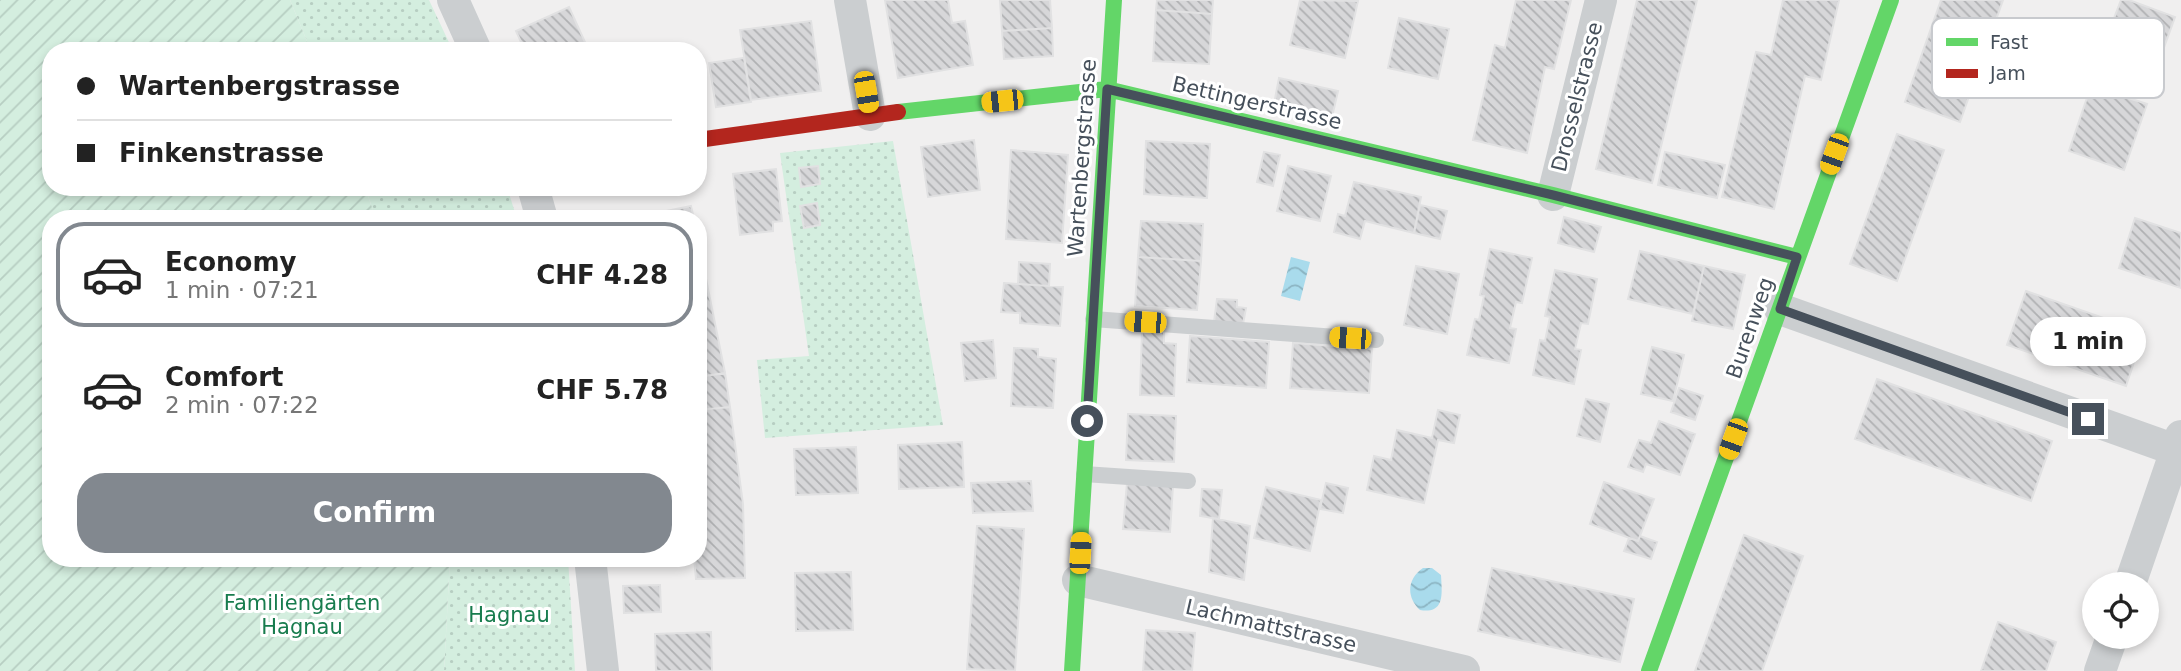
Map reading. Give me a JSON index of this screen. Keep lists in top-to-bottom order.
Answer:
{
  "streets": {
    "street": [
      "Drosselstrasse",
      "Bettingerstrasse",
      "Wartenbergstrasse",
      "Burenweg",
      "Lachmattstrasse"
    ]
  },
  "crossings": [
    ["Drosselstrasse", "Bettingerstrasse"],
    ["Bettingerstrasse", "Wartenbergstrasse"],
    ["Bettingerstrasse", "Burenweg"],
    ["Wartenbergstrasse", "Lachmattstrasse"]
  ],
  "parks": ["Familiengärten Hagnau", "Hagnau"],
  "legend": ["Fast", "Jam"],
  "page": {
    "banner": ["Wartenbergstrasse", "Finkenstrasse"],
    "list": [
      {
        "name": "Economy",
        "note": "1 min · 07:21",
        "value": "CHF 4.28"
      },
      {
        "name": "Comfort",
        "note": "2 min · 07:22",
        "value": "CHF 5.78"
      }
    ],
    "bubble": "1 min",
    "buttons": "Confirm"
  }
}
